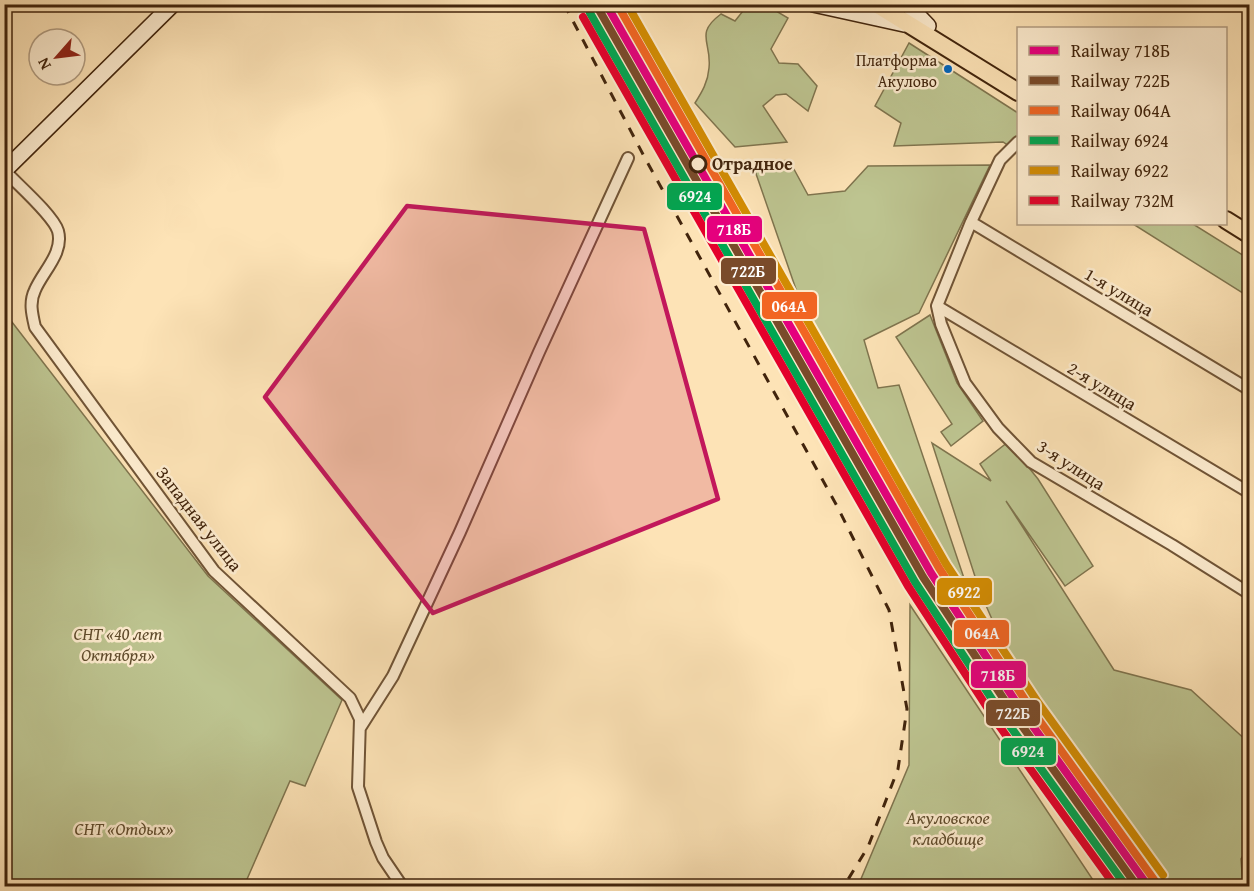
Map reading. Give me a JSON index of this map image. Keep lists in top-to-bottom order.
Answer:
{
  "streets": {
    "street": [
      "1-я улица",
      "2-я улица",
      "3-я улица",
      "Западная улица"
    ]
  },
  "crossings": [
    ["2-я улица", "3-я улица"]
  ],
  "parks": ["СНТ «40 лет Октября»", "Акуловское кладбище", "СНТ «Отдых»"],
  "places": ["Платформа Акулово", "Отрадное"],
  "lines": [
    "rail line 718Б",
    "rail line 064А",
    "rail line 6922",
    "rail line 722Б",
    "rail line 6924",
    "rail line 732М"
  ],
  "legend": [
    "Railway 718Б",
    "Railway 722Б",
    "Railway 064А",
    "Railway 6924",
    "Railway 6922",
    "Railway 732М"
  ],
  "north": "bottom left"
}
